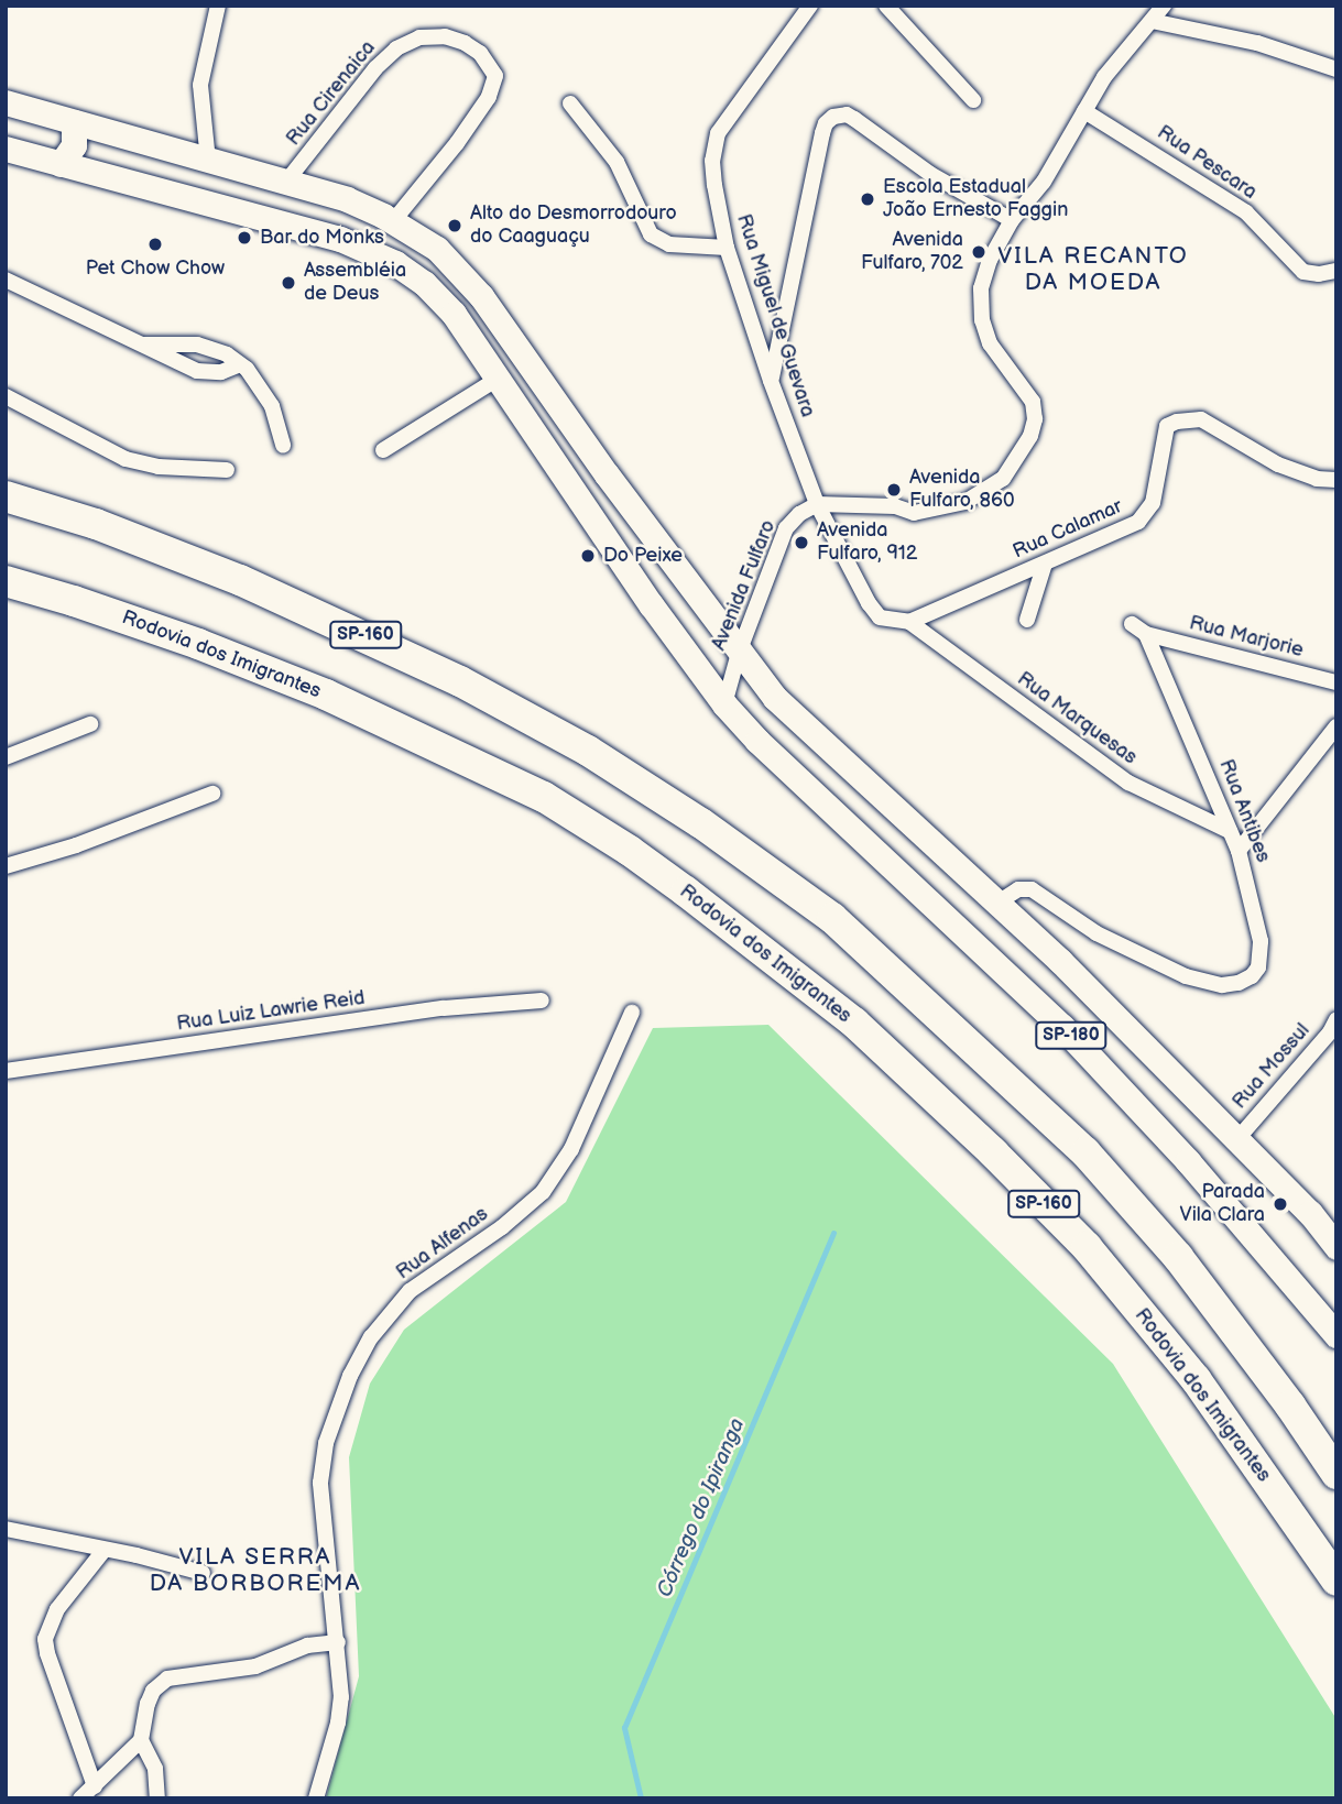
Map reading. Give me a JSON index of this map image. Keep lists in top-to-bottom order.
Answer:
{
  "streets": {
    "highway": ["SP-160", "Rodovia dos Imigrantes"],
    "main road": ["SP-180"],
    "street": [
      "Rua Cirenaica",
      "Rua Pescara",
      "Rua Miguel de Guevara",
      "Rua Calamar",
      "Avenida Fulfaro",
      "Rua Marjorie",
      "Rua Marquesas",
      "Rua Antibes",
      "Rua Luiz Lawrie Reid",
      "Rua Mossul",
      "Rua Alfenas"
    ]
  },
  "crossings": [
    ["Rua Miguel de Guevara", "Rua Calamar"],
    ["Rua Miguel de Guevara", "Avenida Fulfaro"],
    ["Rua Miguel de Guevara", "Rua Marquesas"],
    ["Rua Calamar", "Rua Marquesas"],
    ["Avenida Fulfaro", "SP-180"],
    ["Rua Marjorie", "Rua Antibes"],
    ["Rua Marquesas", "Rua Antibes"]
  ],
  "districts": ["VILA RECANTO DA MOEDA", "VILA SERRA DA BORBOREMA"],
  "water": ["Córrego do Ipiranga"],
  "places": [
    "Escola Estadual João Ernesto Faggin",
    "Alto do Desmorrodouro do Caaguaçu",
    "Bar do Monks",
    "Pet Chow Chow",
    "Avenida Fulfaro, 702",
    "Assembléia de Deus",
    "Avenida Fulfaro, 860",
    "Avenida Fulfaro, 912",
    "Do Peixe",
    "Parada Vila Clara"
  ]
}
